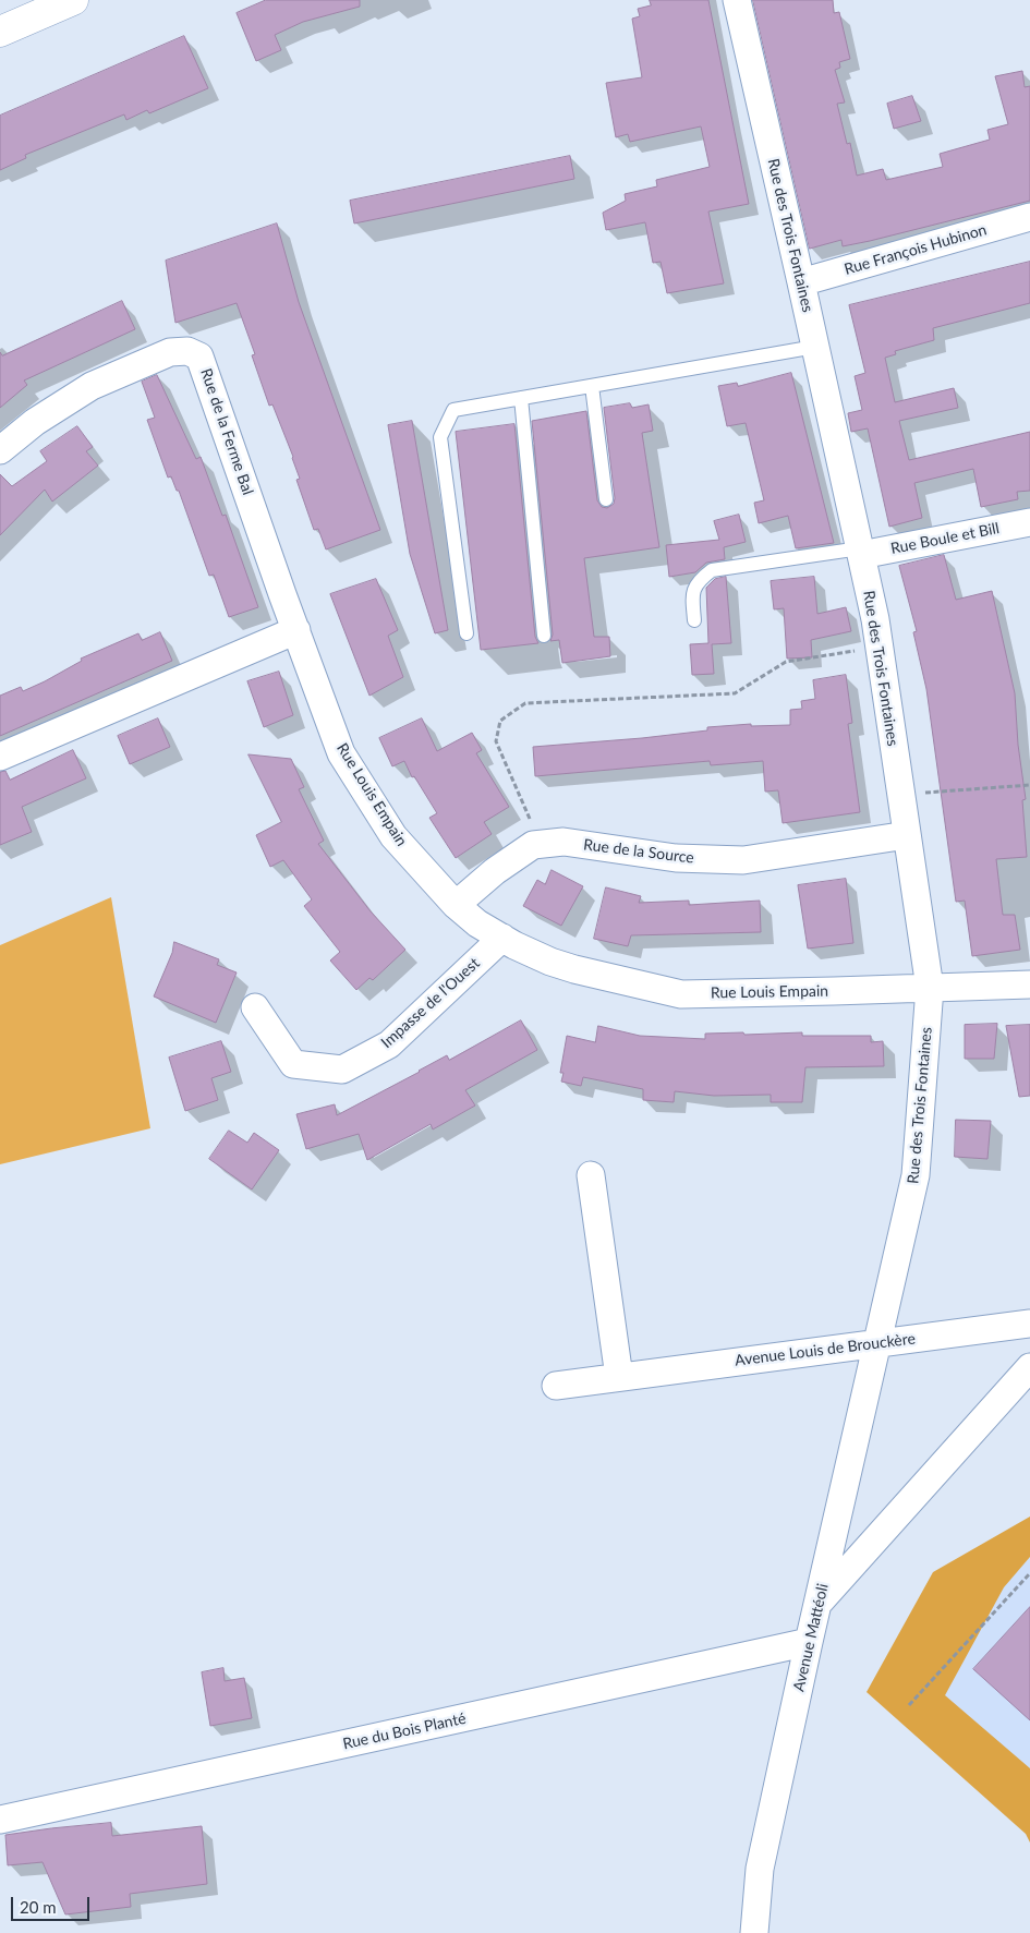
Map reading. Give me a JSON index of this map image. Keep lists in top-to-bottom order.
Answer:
{
  "streets": {
    "street": [
      "Rue des Trois Fontaines",
      "Rue François Hubinon",
      "Rue de la Ferme Bal",
      "Rue Boule et Bill",
      "Rue Louis Empain",
      "Rue de la Source",
      "Impasse de l'Ouest",
      "Avenue Louis de Brouckère",
      "Avenue Mattéoli",
      "Rue du Bois Planté"
    ]
  },
  "crossings": [
    ["Rue des Trois Fontaines", "Rue François Hubinon"],
    ["Rue des Trois Fontaines", "Rue Boule et Bill"],
    ["Rue des Trois Fontaines", "Rue Louis Empain"],
    ["Rue des Trois Fontaines", "Rue de la Source"],
    ["Rue des Trois Fontaines", "Avenue Louis de Brouckère"],
    ["Rue des Trois Fontaines", "Avenue Mattéoli"],
    ["Rue de la Ferme Bal", "Rue Louis Empain"],
    ["Rue Louis Empain", "Rue de la Source"],
    ["Rue Louis Empain", "Impasse de l'Ouest"],
    ["Avenue Louis de Brouckère", "Avenue Mattéoli"],
    ["Avenue Mattéoli", "Rue du Bois Planté"]
  ],
  "scale_bar": "20 m"
}
